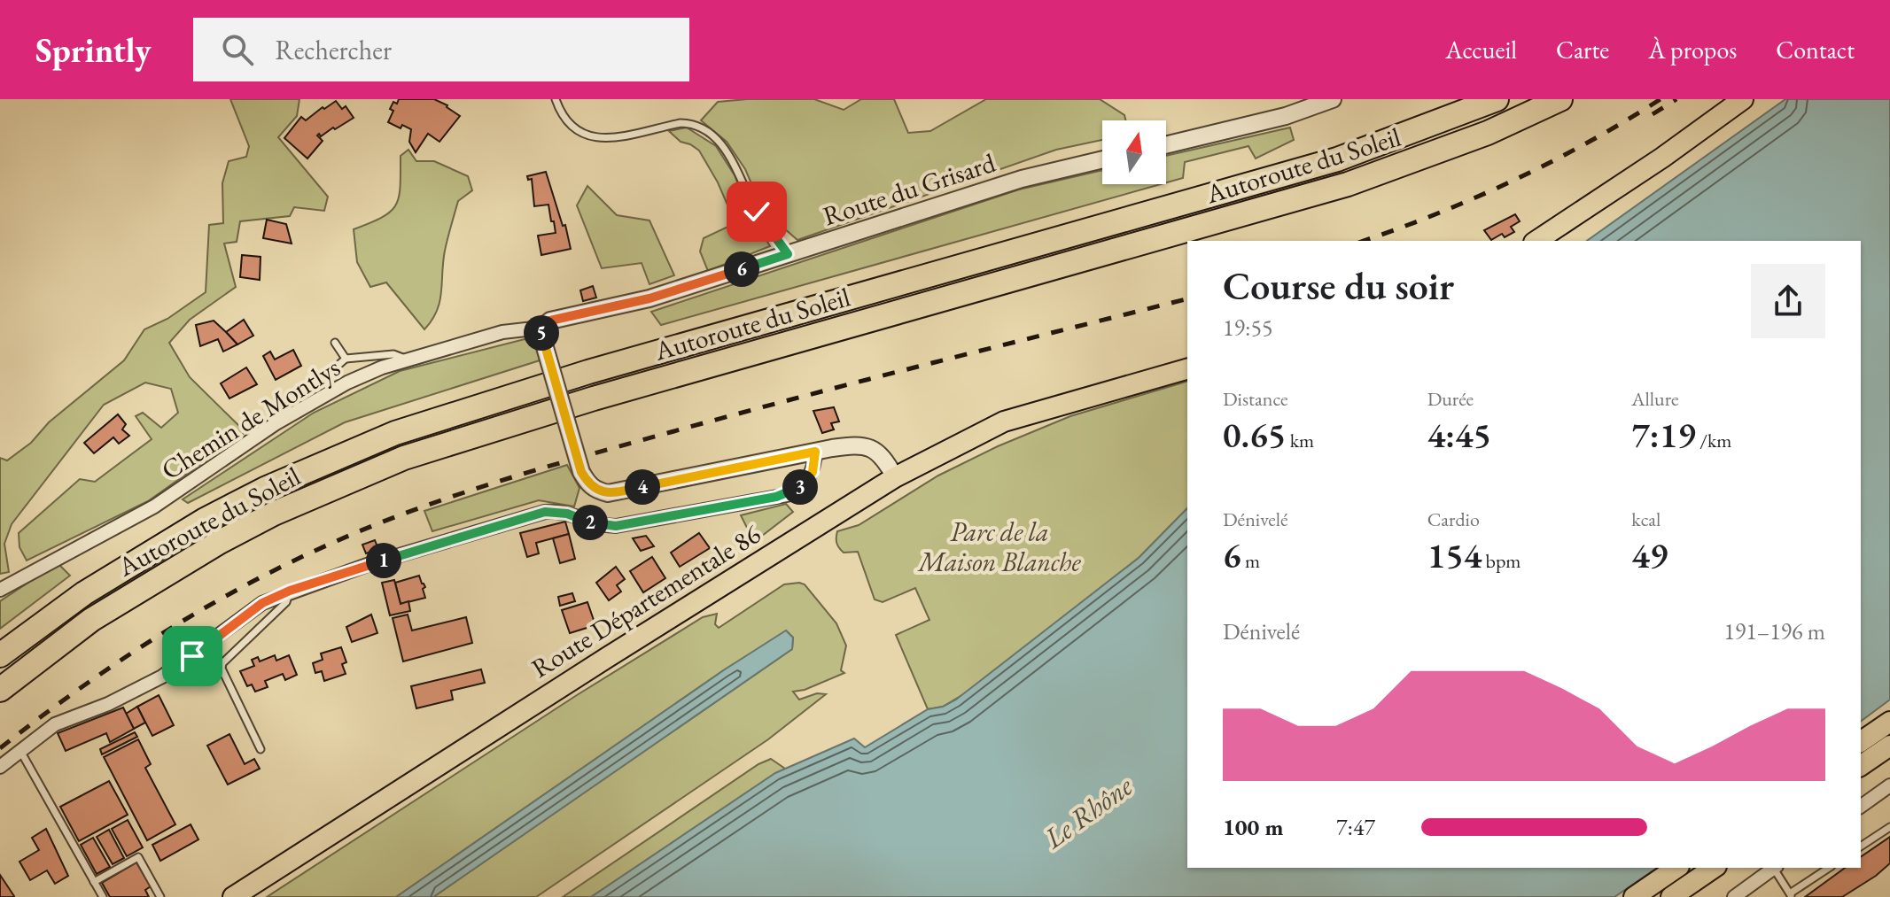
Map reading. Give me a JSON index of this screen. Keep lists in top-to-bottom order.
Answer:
{
  "streets": {
    "highway": ["Autoroute du Soleil"],
    "main road": ["Route Départementale 86"],
    "street": ["Route du Grisard", "Chemin de Montlys"]
  },
  "crossings": [
    ["Route du Grisard", "Chemin de Montlys"]
  ],
  "water": ["Le Rhône"],
  "parks": ["Parc de la Maison Blanche"],
  "north": "top",
  "page": {
    "header": "Sprintly",
    "search": "Rechercher",
    "nav": [
      "Accueil",
      "Carte",
      "À propos",
      "Contact"
    ],
    "heading": ["Course du soir", "19:55"],
    "pins": [
      "6",
      "5",
      "3",
      "4",
      "2",
      "1"
    ],
    "stats": [
      ["Distance", "0.65 km"],
      ["Durée", "4:45"],
      ["Allure", "7:19 /km"],
      ["Dénivelé", "6 m"],
      ["Cardio", "154 bpm"],
      ["kcal", "49"]
    ],
    "chart": ["Dénivelé", "191–196 m"],
    "list": [
      {
        "name": "100 m",
        "note": "7:47"
      }
    ]
  }
}
